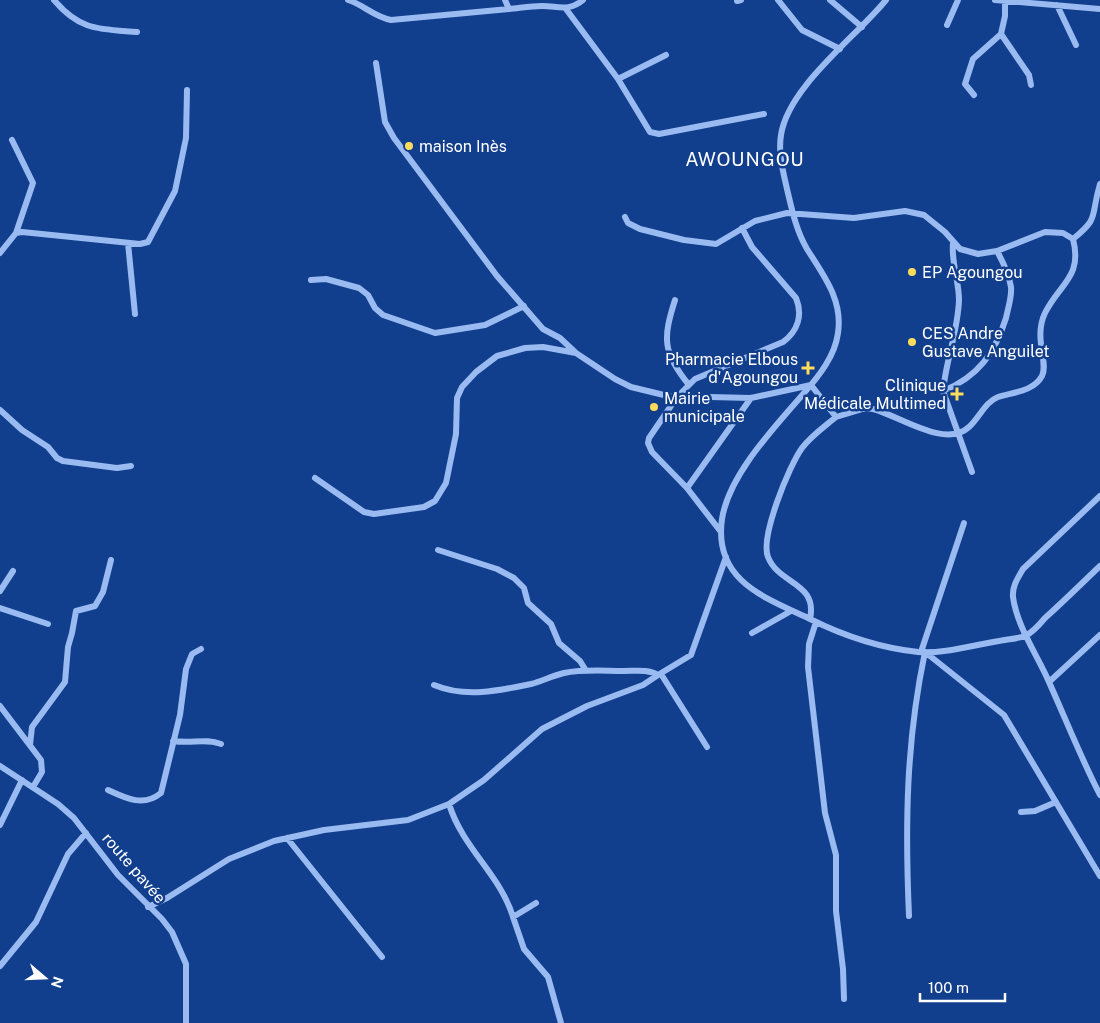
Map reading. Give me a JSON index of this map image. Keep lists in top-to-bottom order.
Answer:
{
  "streets": {
    "street": ["route pavée"]
  },
  "districts": ["AWOUNGOU"],
  "places": {
    "other": [
      "maison Inès",
      "EP Agoungou",
      "CES Andre Gustave Anguilet",
      "Mairie municipale"
    ],
    "health": ["Pharmacie Elbous d'Agoungou", "Clinique Médicale Multimed"]
  },
  "scale_bar": "100 m",
  "north": "right"
}
